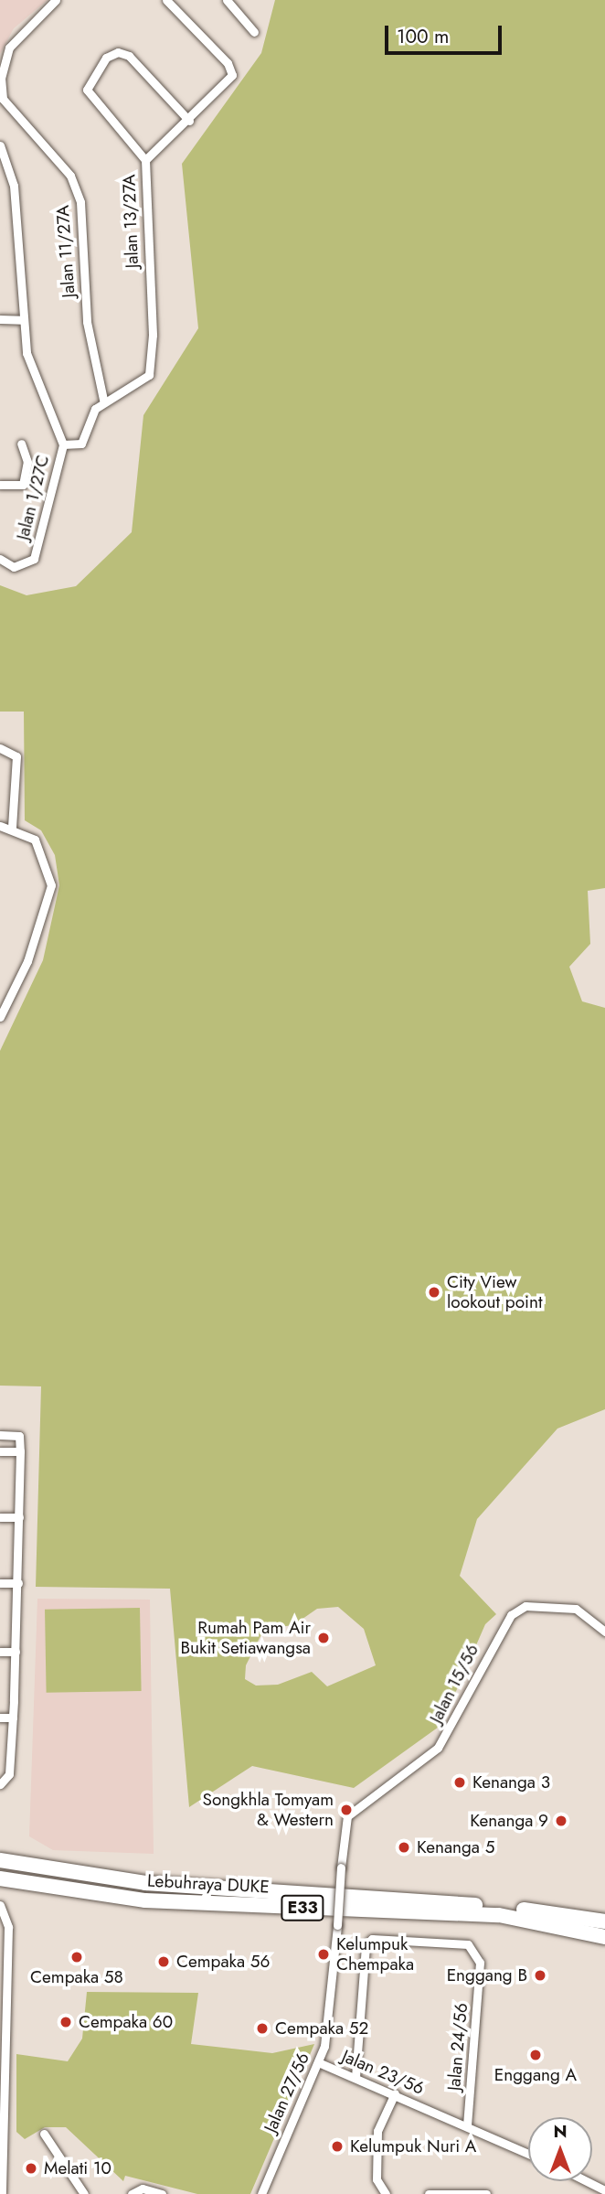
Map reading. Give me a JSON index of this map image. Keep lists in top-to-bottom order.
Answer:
{
  "streets": {
    "highway": ["Lebuhraya DUKE", "E33"],
    "street": [
      "Jalan 13/27A",
      "Jalan 11/27A",
      "Jalan 1/27C",
      "Jalan 15/56",
      "Jalan 24/56",
      "Jalan 23/56",
      "Jalan 27/56"
    ]
  },
  "crossings": [
    ["Jalan 13/27A", "Jalan 11/27A"],
    ["Jalan 15/56", "Jalan 27/56"],
    ["Jalan 24/56", "Jalan 23/56"],
    ["Jalan 23/56", "Jalan 27/56"]
  ],
  "places": [
    "City View lookout point",
    "Rumah Pam Air Bukit Setiawangsa",
    "Kenanga 3",
    "Songkhla Tomyam & Western",
    "Kenanga 9",
    "Kenanga 5",
    "Kelumpuk Chempaka",
    "Cempaka 58",
    "Cempaka 56",
    "Enggang B",
    "Cempaka 60",
    "Cempaka 52",
    "Enggang A",
    "Kelumpuk Nuri A",
    "Melati 10"
  ],
  "scale_bar": "100 m",
  "north": "top"
}
